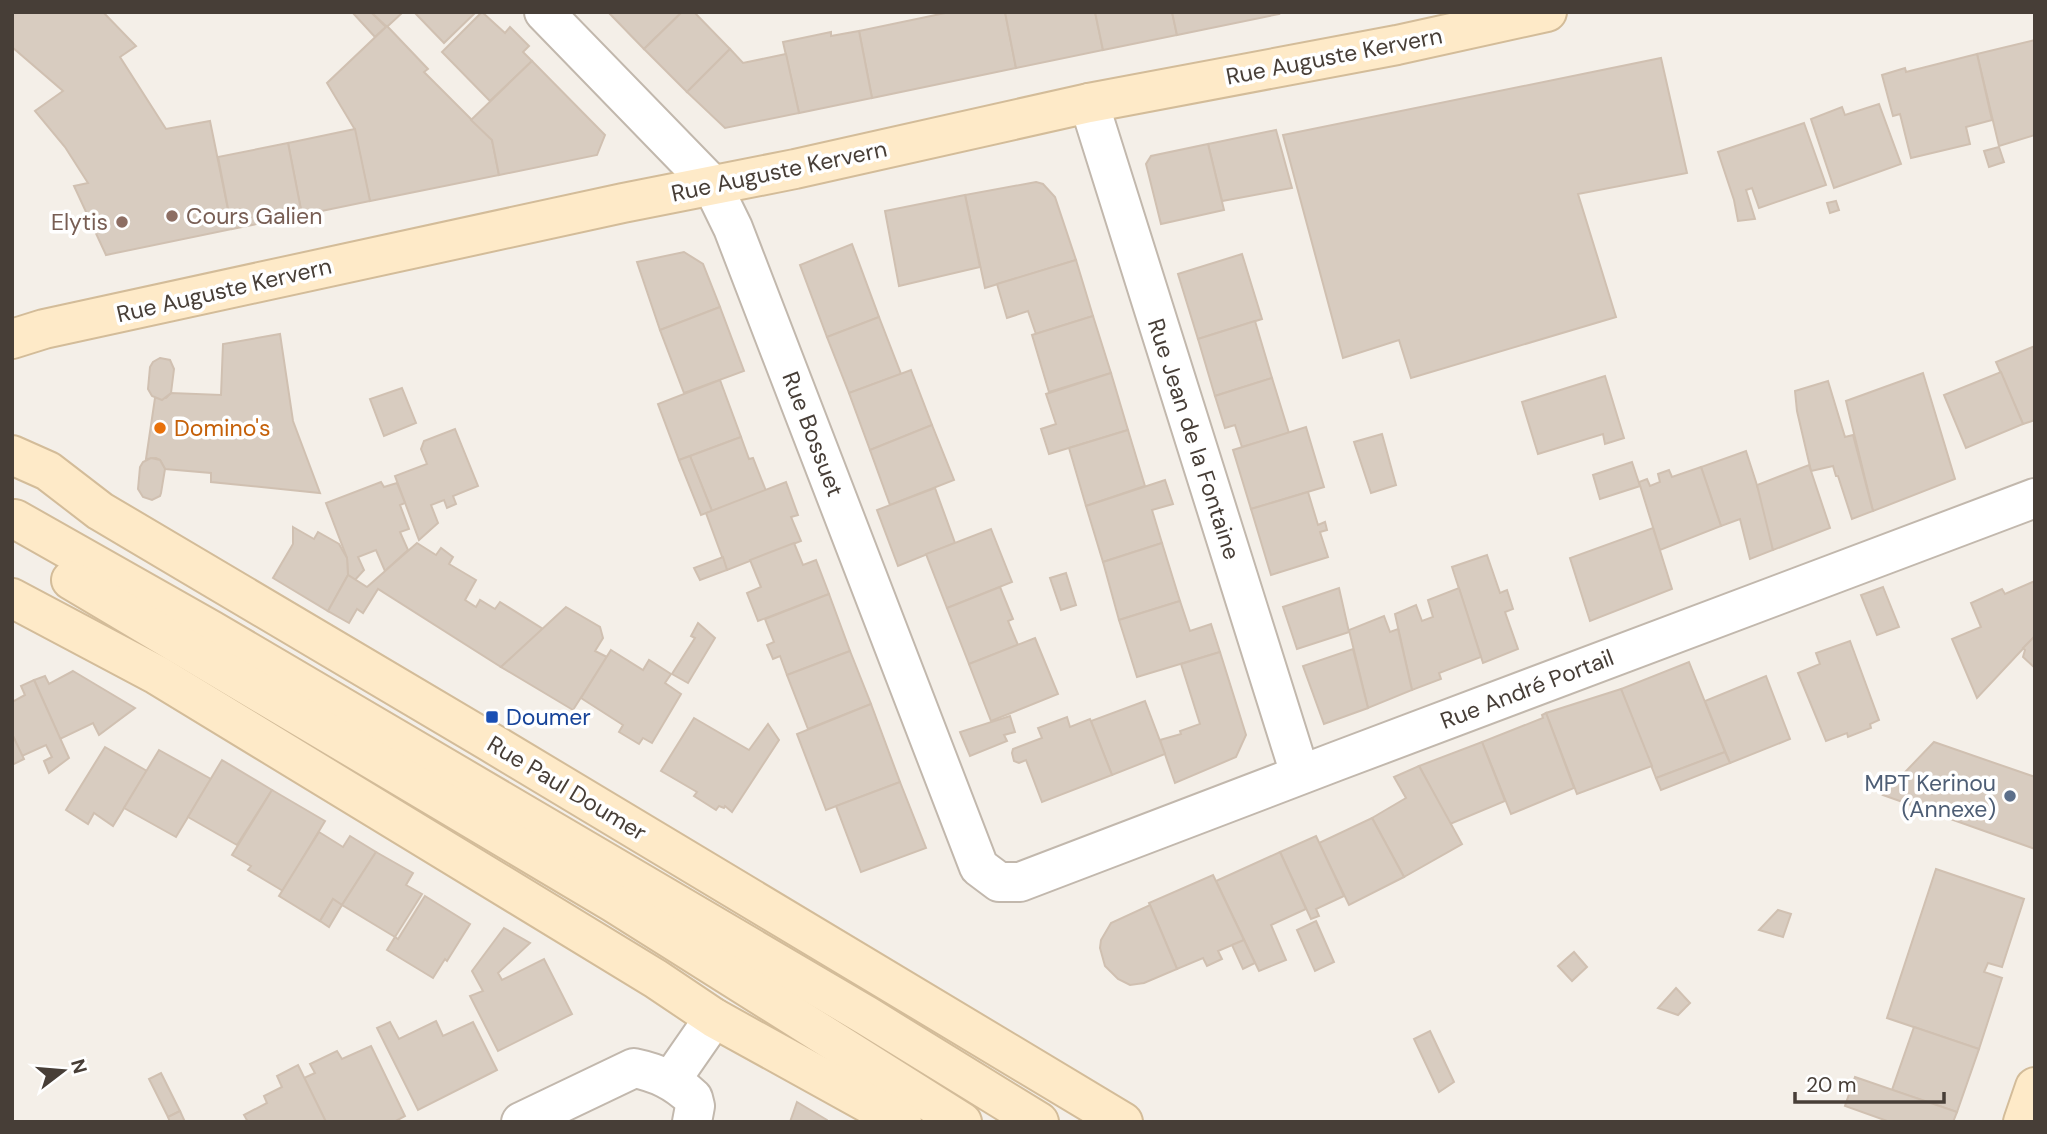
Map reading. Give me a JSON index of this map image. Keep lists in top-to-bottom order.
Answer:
{
  "streets": {
    "main road": ["Rue Auguste Kervern", "Rue Paul Doumer"],
    "street": ["Rue Bossuet", "Rue Jean de la Fontaine", "Rue André Portail"]
  },
  "crossings": [
    ["Rue Auguste Kervern", "Rue Bossuet"],
    ["Rue Auguste Kervern", "Rue Jean de la Fontaine"],
    ["Rue Bossuet", "Rue André Portail"],
    ["Rue Jean de la Fontaine", "Rue André Portail"]
  ],
  "places": {
    "other": [
      "Cours Galien",
      "Elytis",
      "Domino's",
      "MPT Kerinou (Annexe)"
    ],
    "transit": ["Doumer"]
  },
  "scale_bar": "20 m",
  "north": "right"
}
